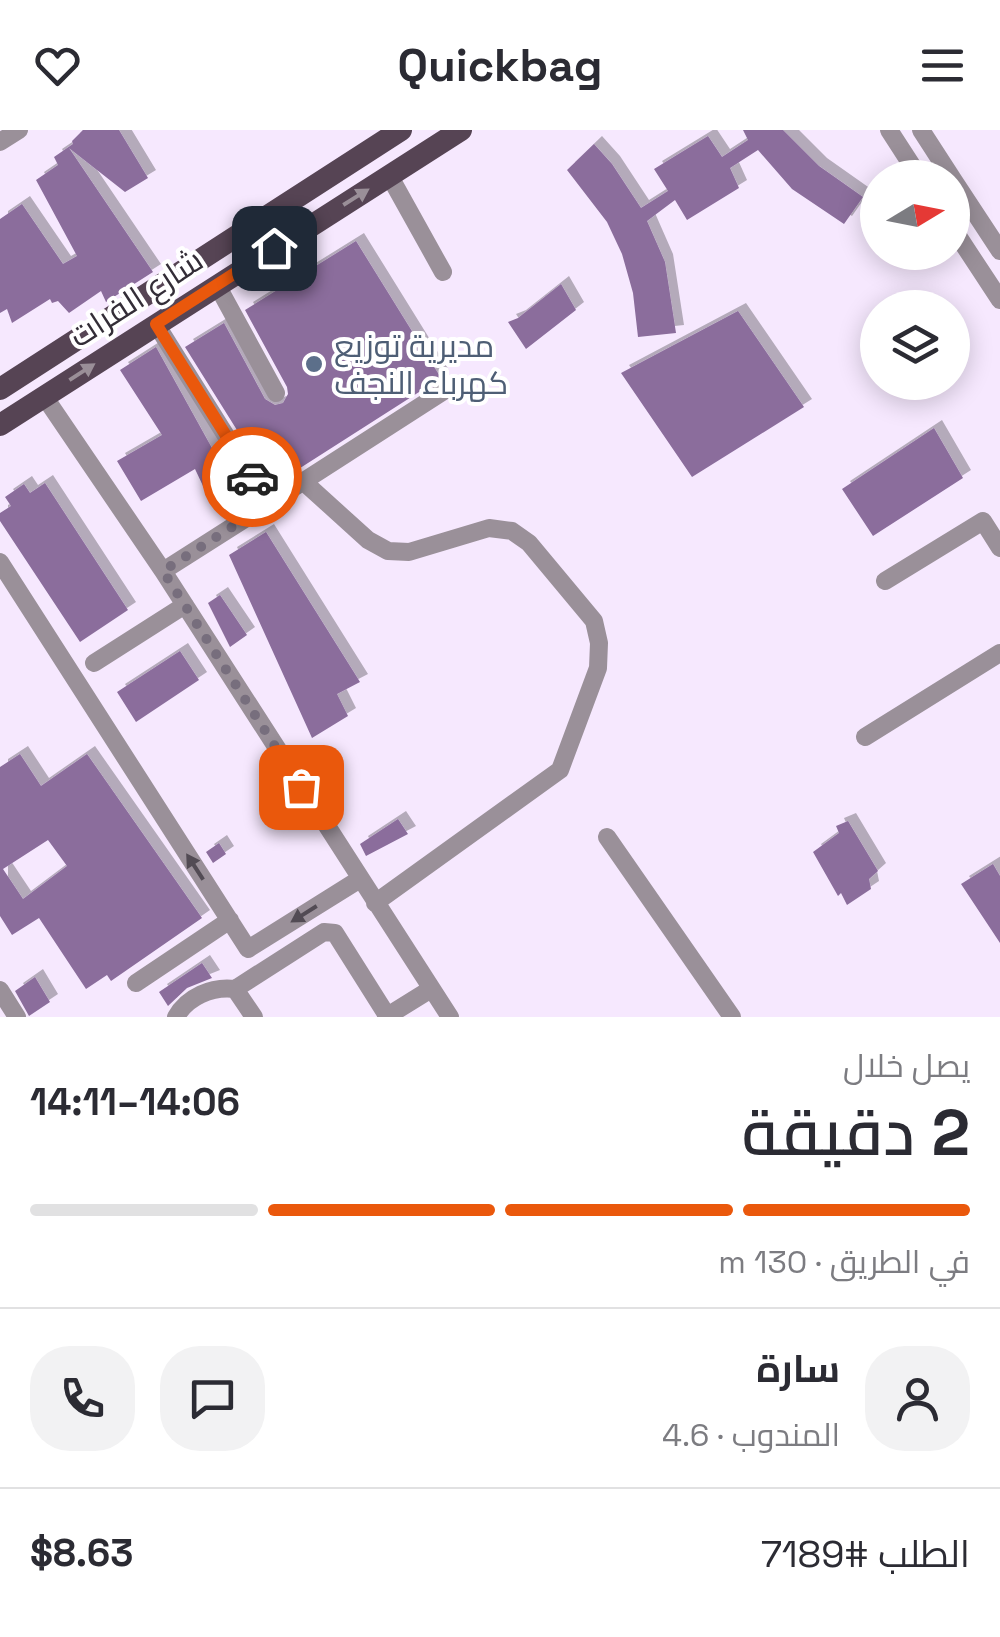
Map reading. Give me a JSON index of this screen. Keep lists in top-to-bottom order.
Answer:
{
  "streets": {
    "main road": ["شارع الفرات"]
  },
  "places": ["مديرية توزيع كهرباء النجف"],
  "north": "right",
  "page": {
    "header": "Quickbag",
    "heading": ["2 دقيقة", "يصل خلال", "14:06–14:11"],
    "panel": [
      "سارة",
      "المندوب · 4.6",
      "الطلب #7189",
      "$8.63"
    ],
    "bar": "في الطريق · 130 m"
  }
}
